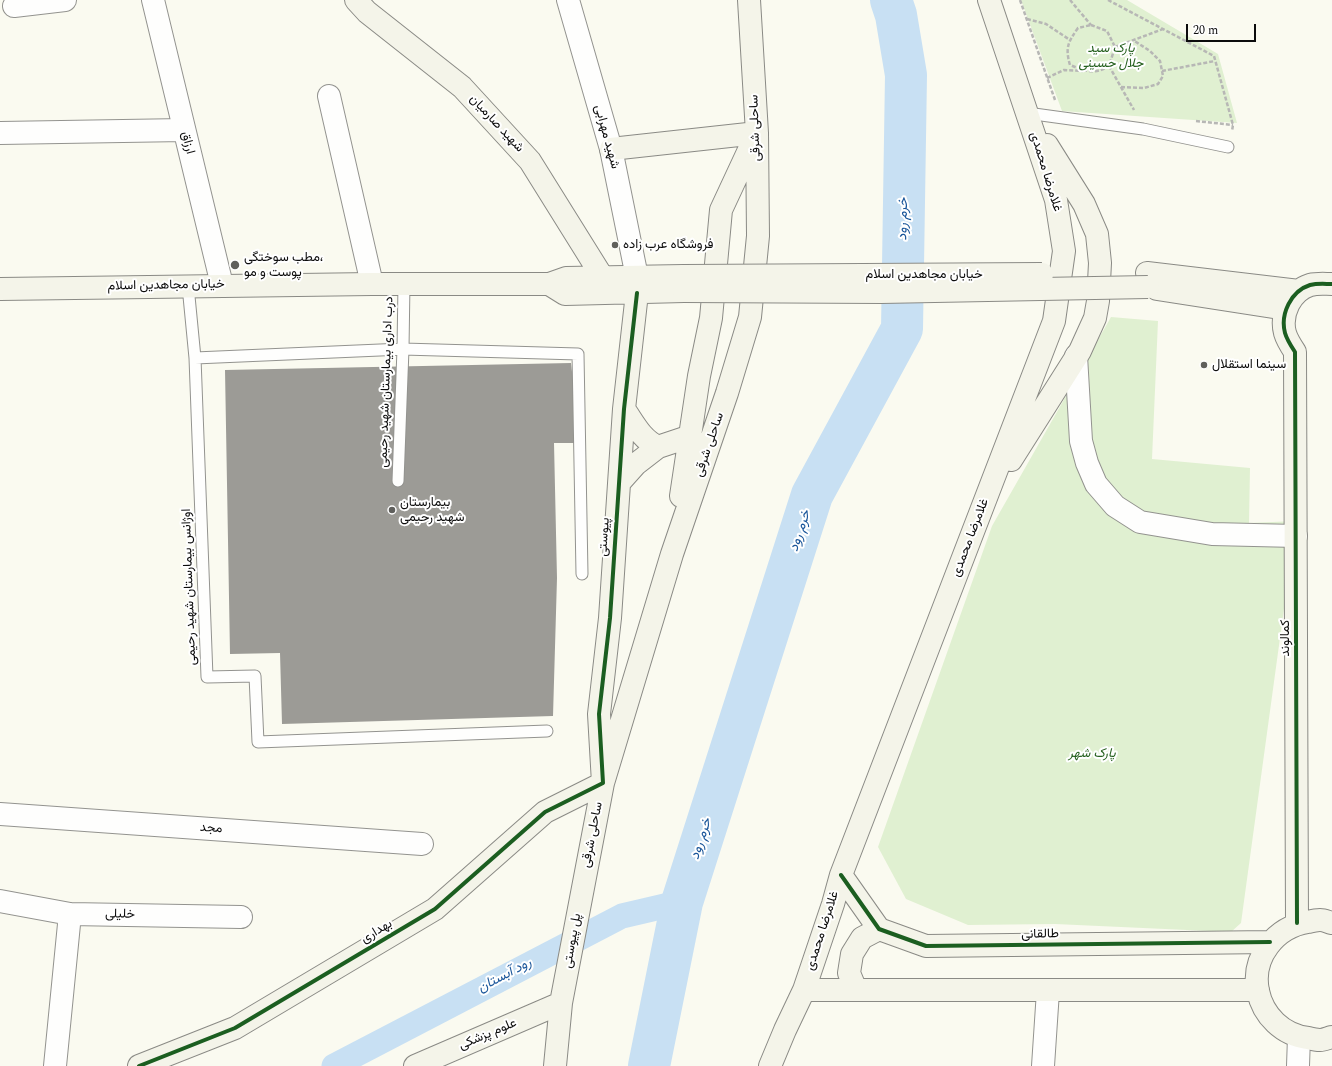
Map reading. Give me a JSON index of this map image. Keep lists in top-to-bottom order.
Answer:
{
  "streets": {
    "main road": [
      "شهید صارمیان",
      "ساحلی شرقی",
      "غلامرضا محمدی",
      "خیابان مجاهدین اسلام",
      "پیوستی",
      "کمالوند",
      "بهداری",
      "طالقانی",
      "پل پیوستی",
      "علوم پزشکی"
    ],
    "street": [
      "شهید مهرابی",
      "ارزاق",
      "مجد",
      "خلیلی"
    ],
    "lane": ["درب اداری بيمارستان شهيد رحیمی", "اوژانس بیمارستان شهید رحیمی"]
  },
  "crossings": [
    ["شهید صارمیان", "خیابان مجاهدین اسلام"],
    ["ساحلی شرقی", "پیوستی"],
    ["ساحلی شرقی", "بهداری"],
    ["ساحلی شرقی", "پل پیوستی"],
    ["شهید مهرابی", "خیابان مجاهدین اسلام"],
    ["شهید مهرابی", "پیوستی"],
    ["ارزاق", "خیابان مجاهدین اسلام"],
    ["خیابان مجاهدین اسلام", "درب اداری بيمارستان شهيد رحیمی"],
    ["خیابان مجاهدین اسلام", "پیوستی"],
    ["خیابان مجاهدین اسلام", "اوژانس بیمارستان شهید رحیمی"],
    ["خیابان مجاهدین اسلام", "کمالوند"],
    ["پیوستی", "بهداری"],
    ["پل پیوستی", "علوم پزشکی"]
  ],
  "water": ["خرم رود", "رود آبستان"],
  "parks": ["پارک سید جلال حسینی", "پارک شهر"],
  "places": [
    "فروشگاه عرب زاده",
    "مطب سوختگی، پوست و مو",
    "سینما استقلال",
    "بیمارستان شهید رحیمی"
  ],
  "scale_bar": "20 m"
}
